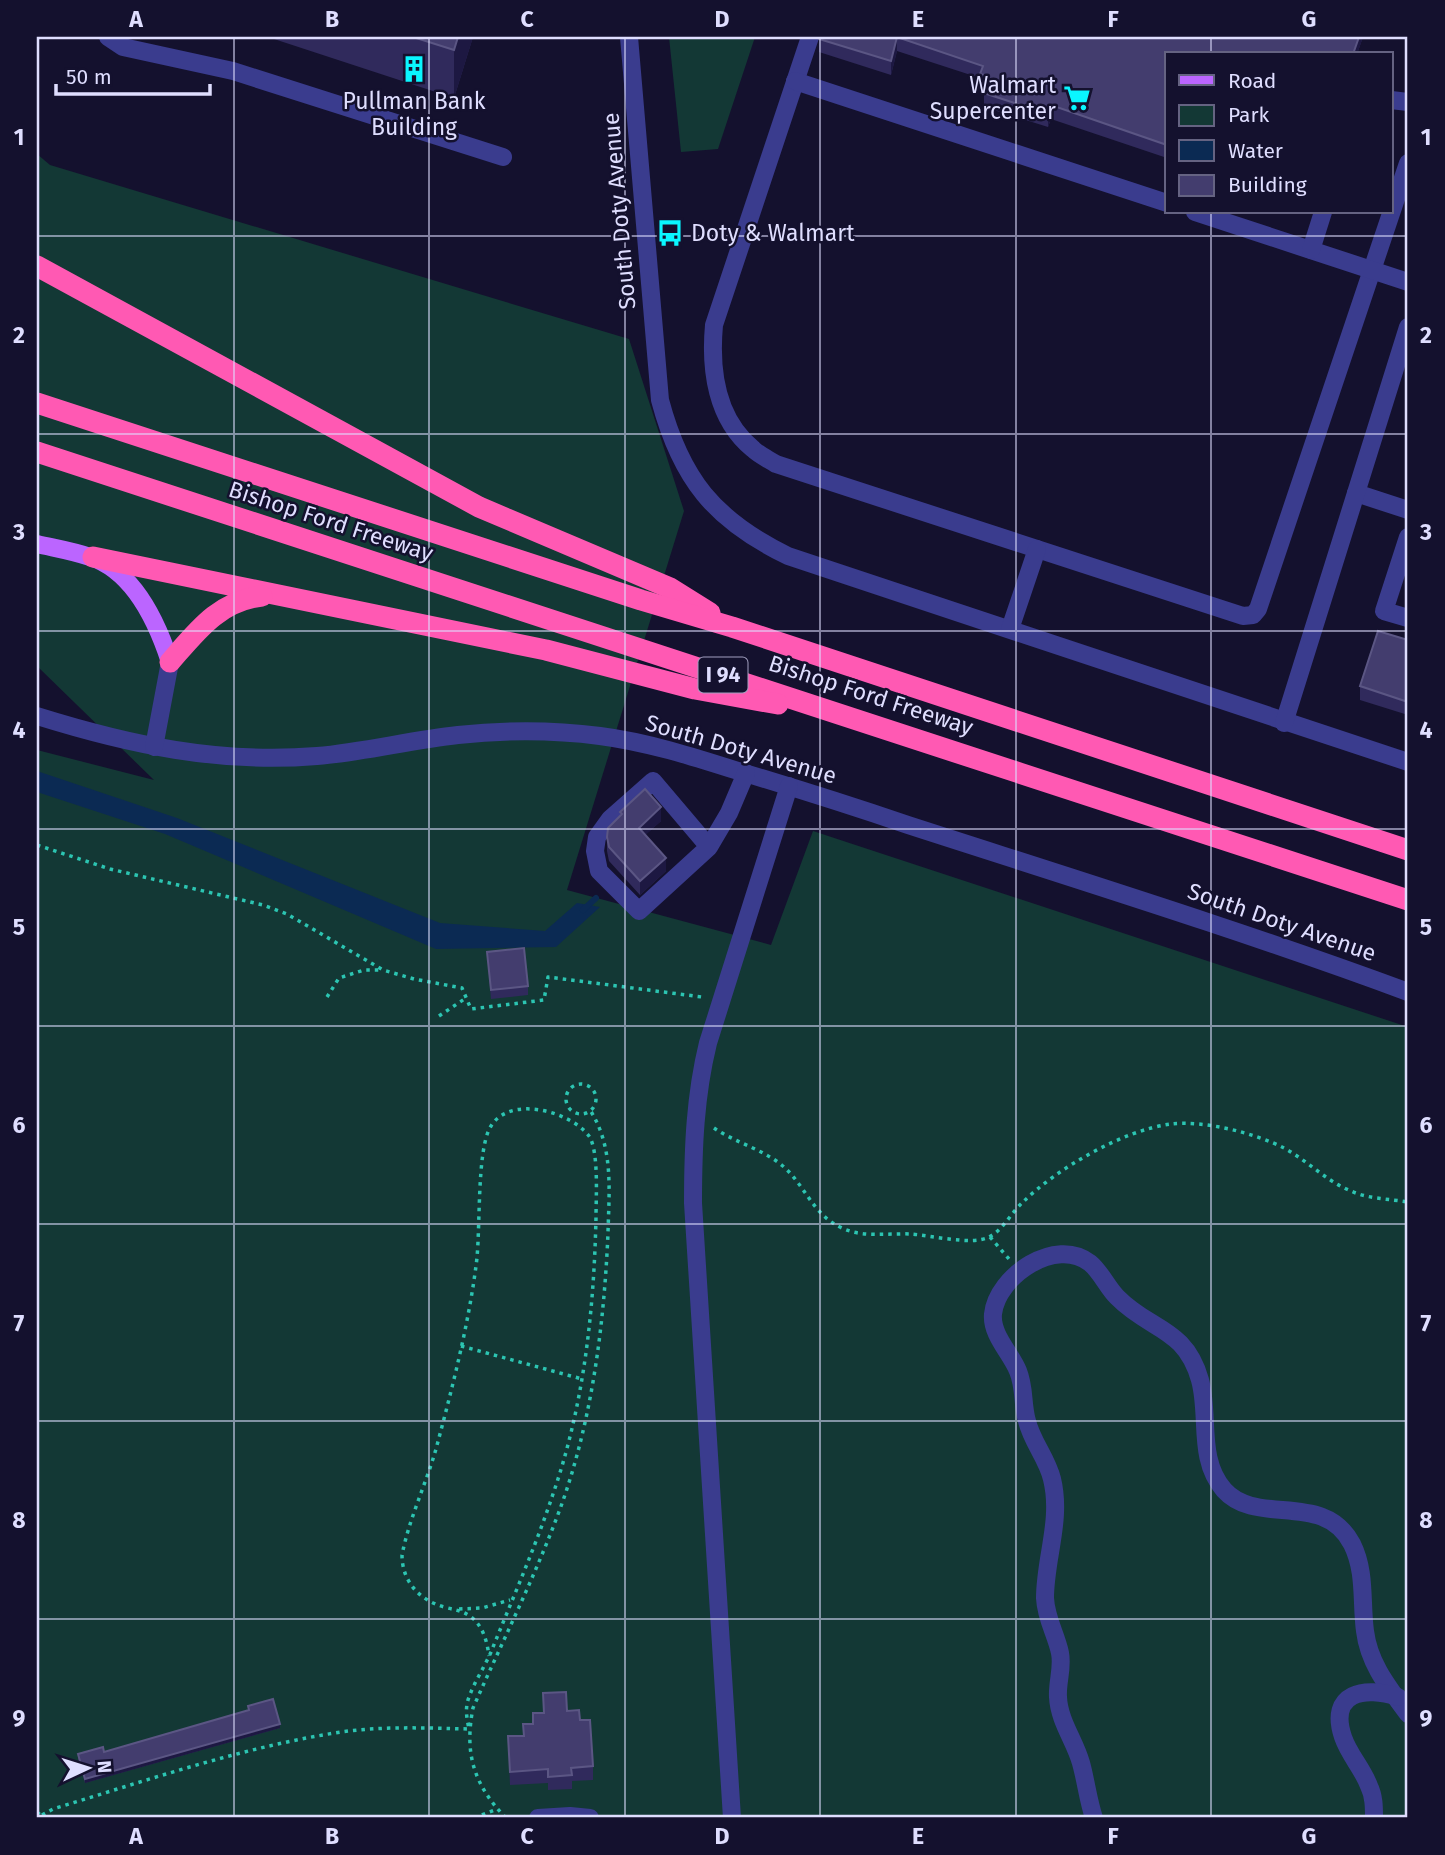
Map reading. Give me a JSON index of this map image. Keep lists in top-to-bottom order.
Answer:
{
  "streets": {
    "highway": ["Bishop Ford Freeway", "I 94"],
    "street": ["South Doty Avenue"]
  },
  "places": {
    "building": ["Pullman Bank Building"],
    "supermarket": ["Walmart Supercenter"],
    "bus stop": ["Doty & Walmart"]
  },
  "legend": [
    "Road",
    "Park",
    "Water",
    "Building"
  ],
  "scale_bar": "50 m",
  "north": "right",
  "grid": {
    "columns": [
      "A",
      "B",
      "C",
      "D",
      "E",
      "F",
      "G"
    ],
    "rows": [
      "1",
      "2",
      "3",
      "4",
      "5",
      "6",
      "7",
      "8",
      "9"
    ]
  }
}
